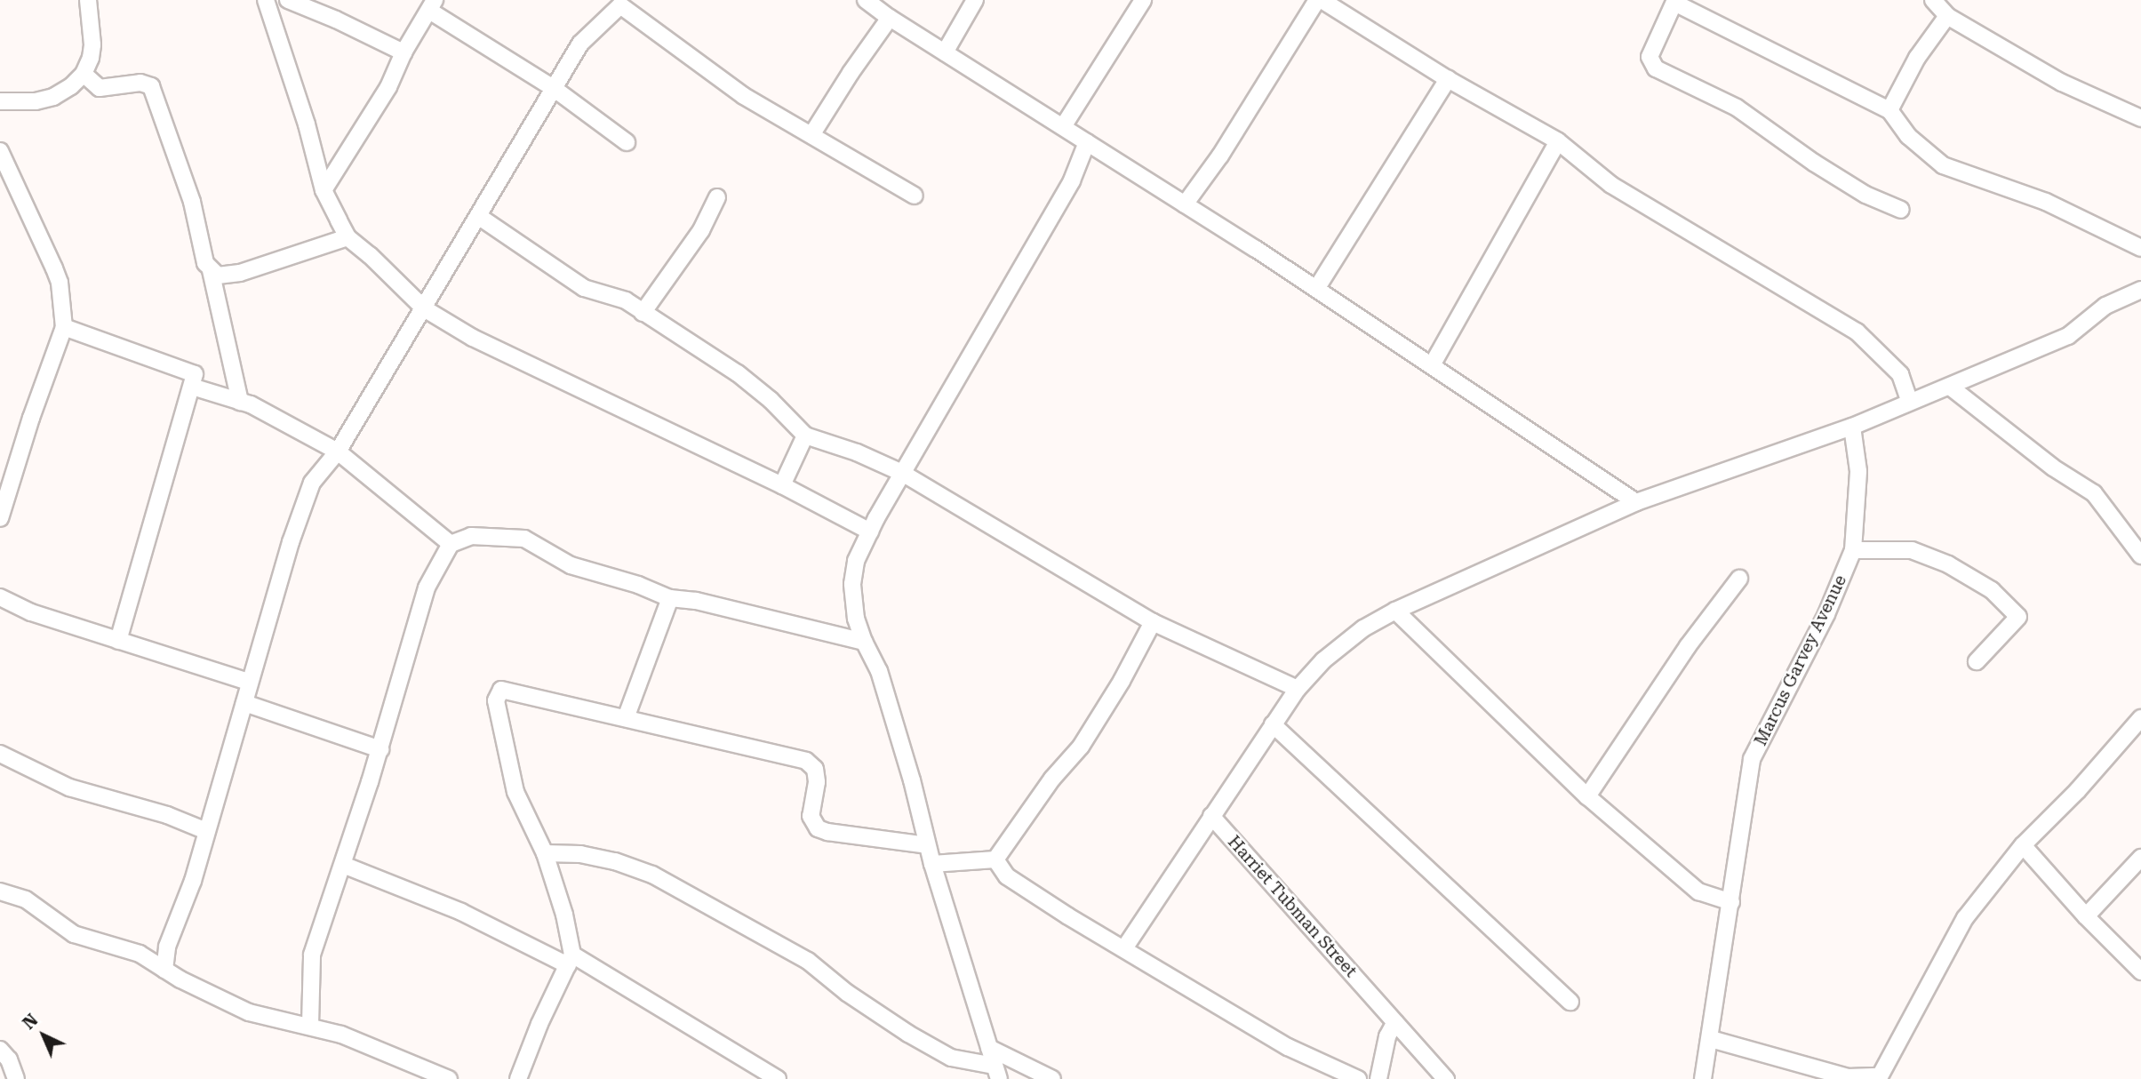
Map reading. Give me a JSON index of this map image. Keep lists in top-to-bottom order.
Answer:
{
  "streets": {
    "street": ["Marcus Garvey Avenue", "Harriet Tubman Street"]
  },
  "north": "top left"
}
